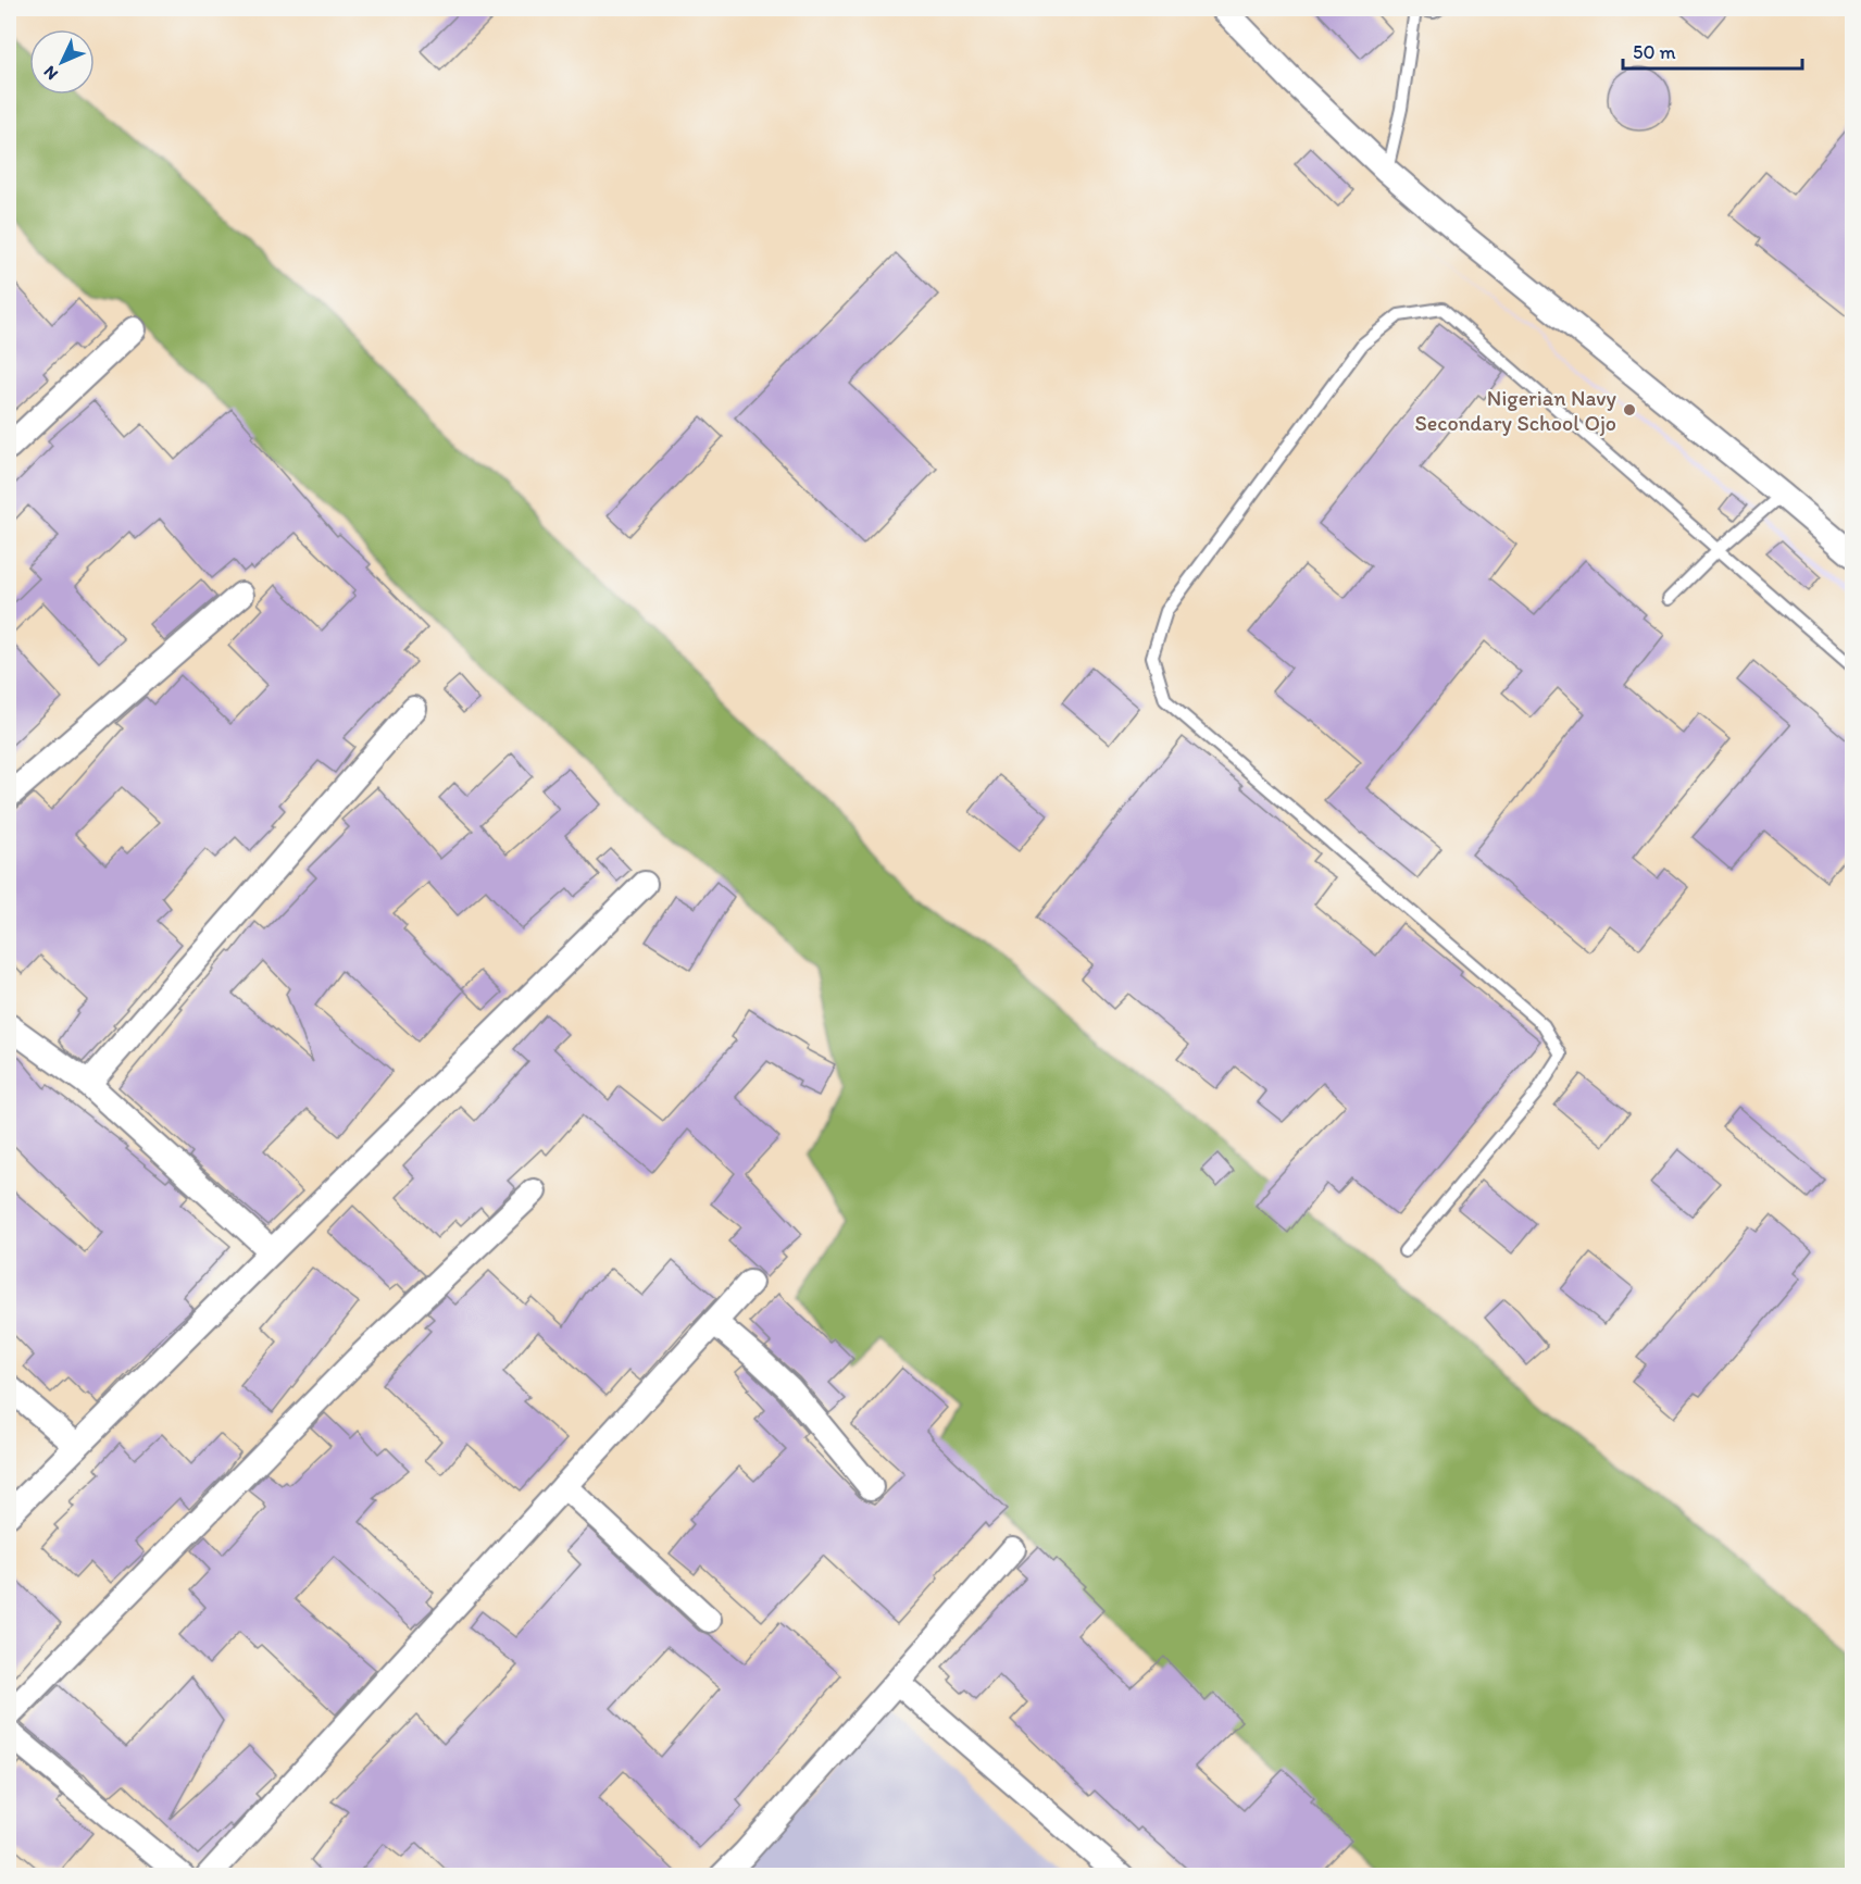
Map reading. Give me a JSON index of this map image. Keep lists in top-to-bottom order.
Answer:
{
  "places": ["Nigerian Navy Secondary School Ojo"],
  "scale_bar": "50 m",
  "north": "bottom left"
}
